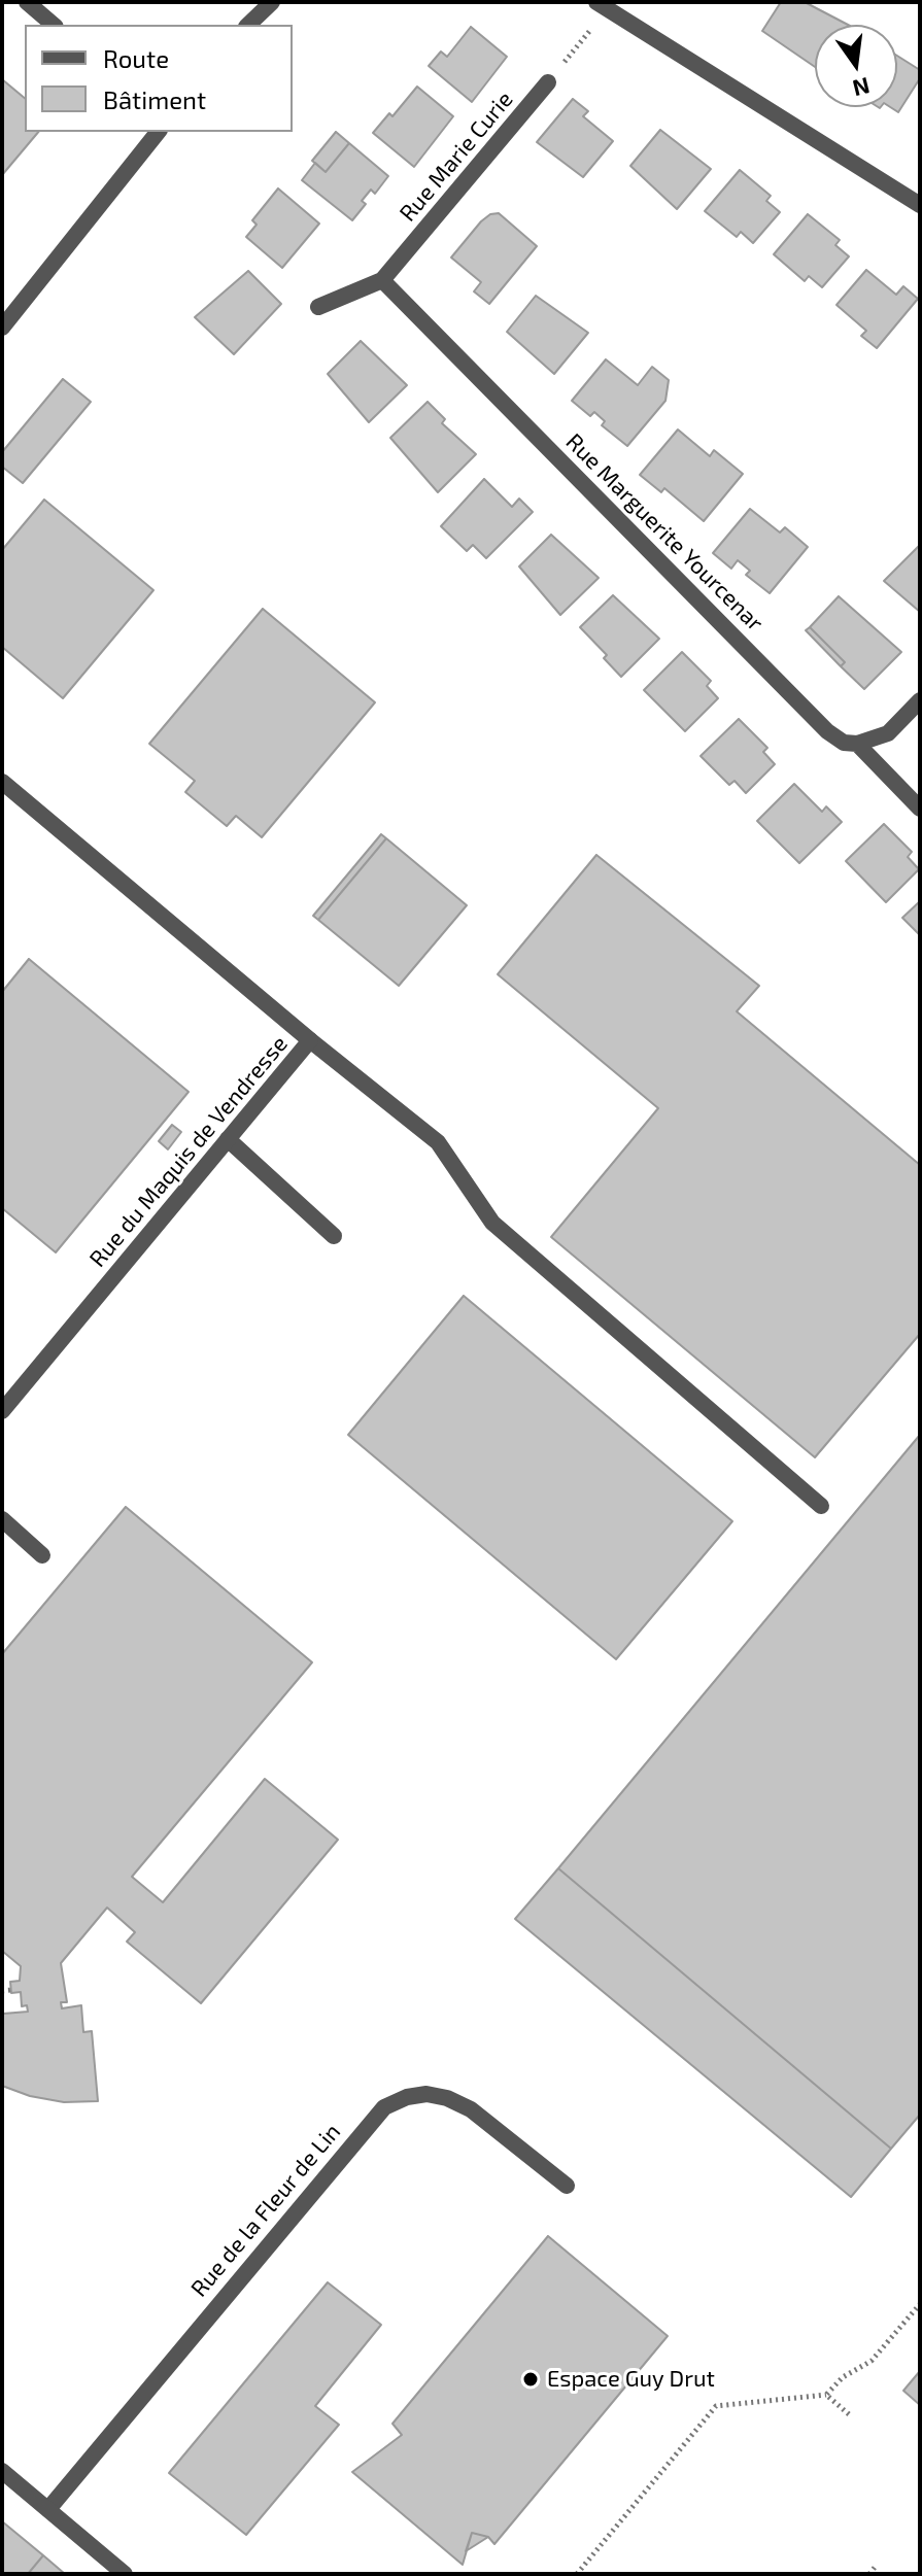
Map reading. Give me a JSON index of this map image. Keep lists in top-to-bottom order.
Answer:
{
  "streets": {
    "street": [
      "Rue Marie Curie",
      "Rue Marguerite Yourcenar",
      "Rue du Maquis de Vendresse",
      "Rue de la Fleur de Lin"
    ]
  },
  "crossings": [
    ["Rue Marie Curie", "Rue Marguerite Yourcenar"]
  ],
  "places": ["Espace Guy Drut"],
  "legend": ["Route", "Bâtiment"],
  "north": "bottom"
}
